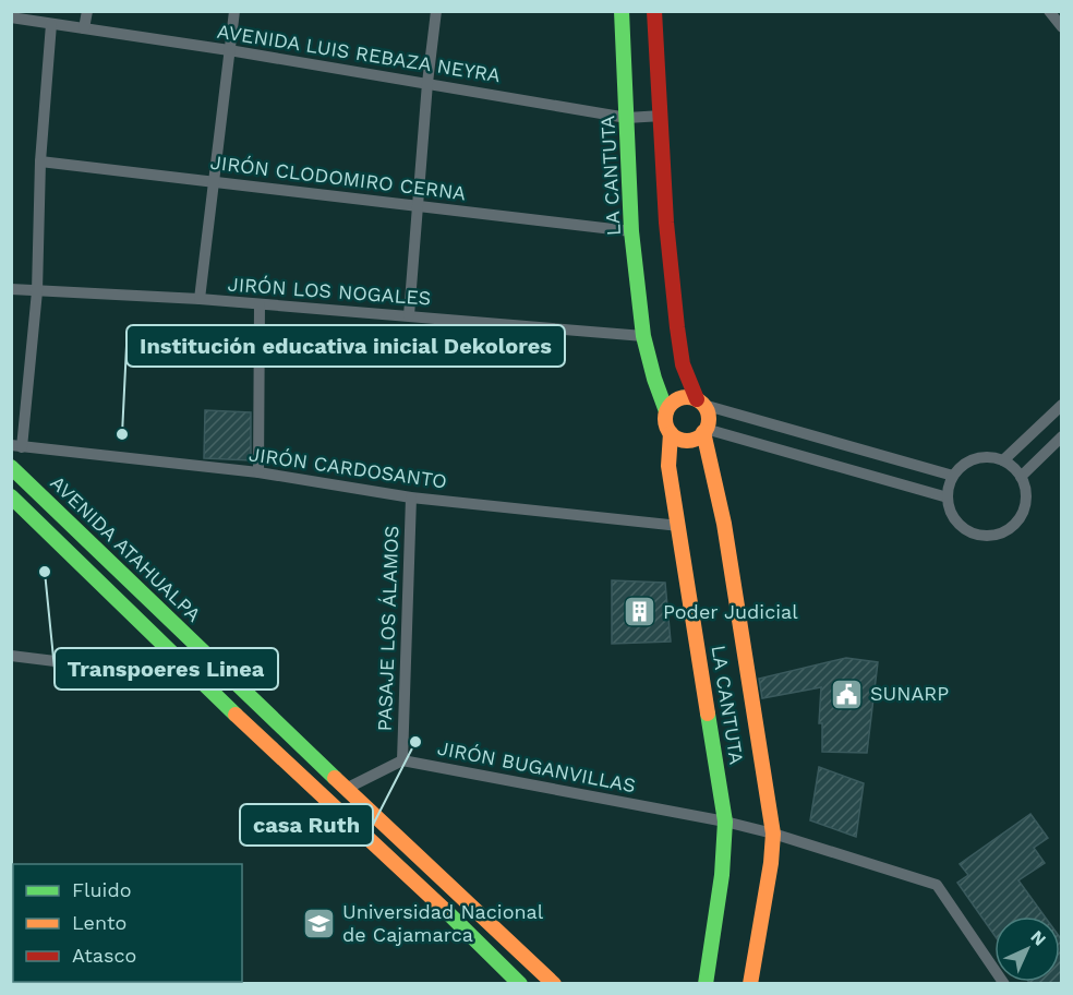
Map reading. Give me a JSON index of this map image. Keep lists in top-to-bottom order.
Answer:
{
  "streets": {
    "street": [
      "AVENIDA LUIS REBAZA NEYRA",
      "LA CANTUTA",
      "JIRÓN CLODOMIRO CERNA",
      "JIRÓN LOS NOGALES",
      "JIRÓN CARDOSANTO",
      "AVENIDA ATAHUALPA",
      "PASAJE LOS ÁLAMOS",
      "JIRÓN BUGANVILLAS"
    ]
  },
  "crossings": [
    ["AVENIDA LUIS REBAZA NEYRA", "LA CANTUTA"],
    ["LA CANTUTA", "JIRÓN CLODOMIRO CERNA"],
    ["LA CANTUTA", "JIRÓN LOS NOGALES"],
    ["LA CANTUTA", "JIRÓN CARDOSANTO"],
    ["LA CANTUTA", "JIRÓN BUGANVILLAS"],
    ["JIRÓN CARDOSANTO", "PASAJE LOS ÁLAMOS"],
    ["PASAJE LOS ÁLAMOS", "JIRÓN BUGANVILLAS"]
  ],
  "places": {
    "other": ["Institución educativa inicial Dekolores", "Transpoeres Linea", "casa Ruth"],
    "building": ["Poder Judicial"],
    "public building": ["SUNARP"],
    "school or university": ["Universidad Nacional de Cajamarca"]
  },
  "legend": ["Fluido", "Lento", "Atasco"],
  "north": "top right"
}
